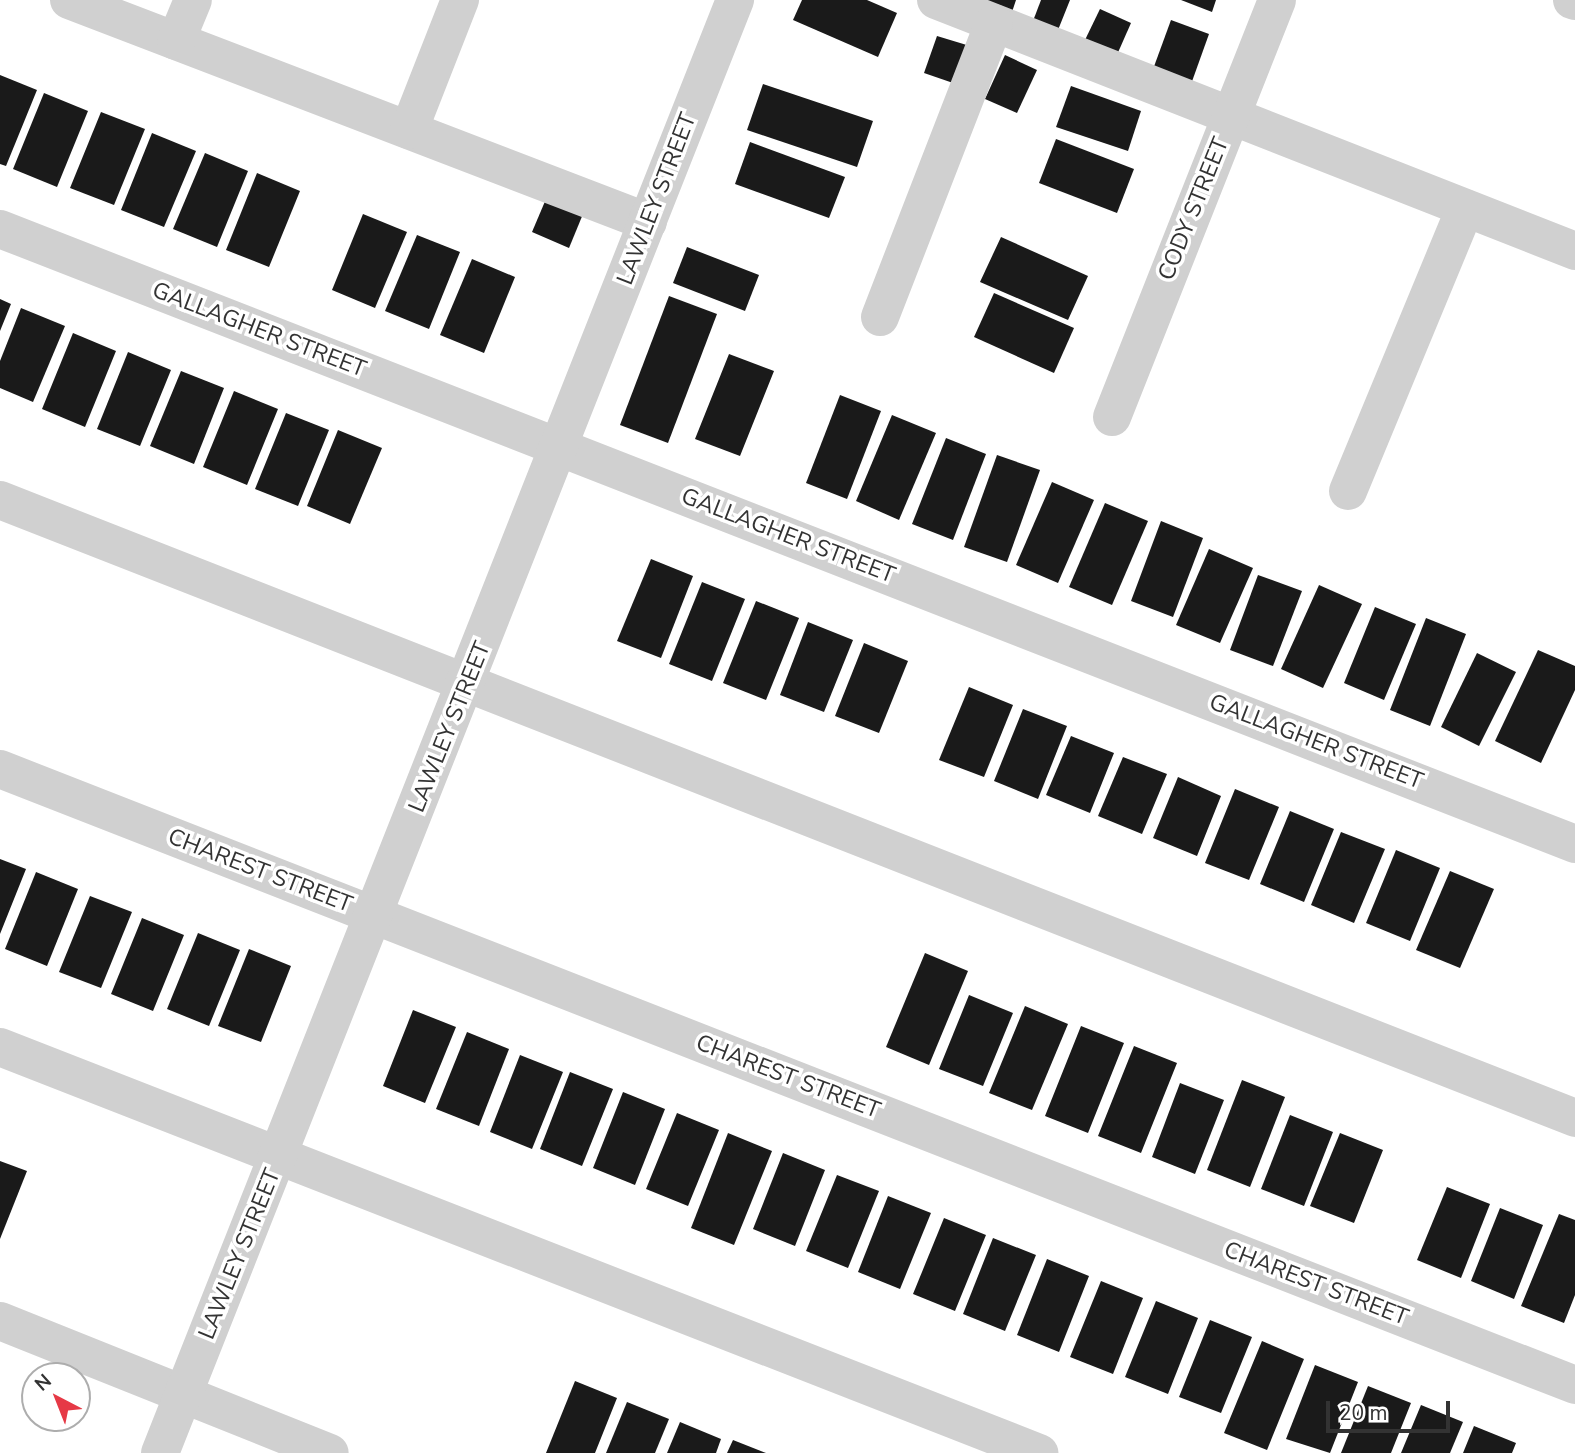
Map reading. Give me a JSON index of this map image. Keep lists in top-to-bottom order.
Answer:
{
  "streets": {
    "street": [
      "LAWLEY STREET",
      "CODY STREET",
      "GALLAGHER STREET",
      "CHAREST STREET"
    ]
  },
  "crossings": [
    ["LAWLEY STREET", "GALLAGHER STREET"],
    ["LAWLEY STREET", "CHAREST STREET"]
  ],
  "scale_bar": "20 m",
  "north": "top left"
}
